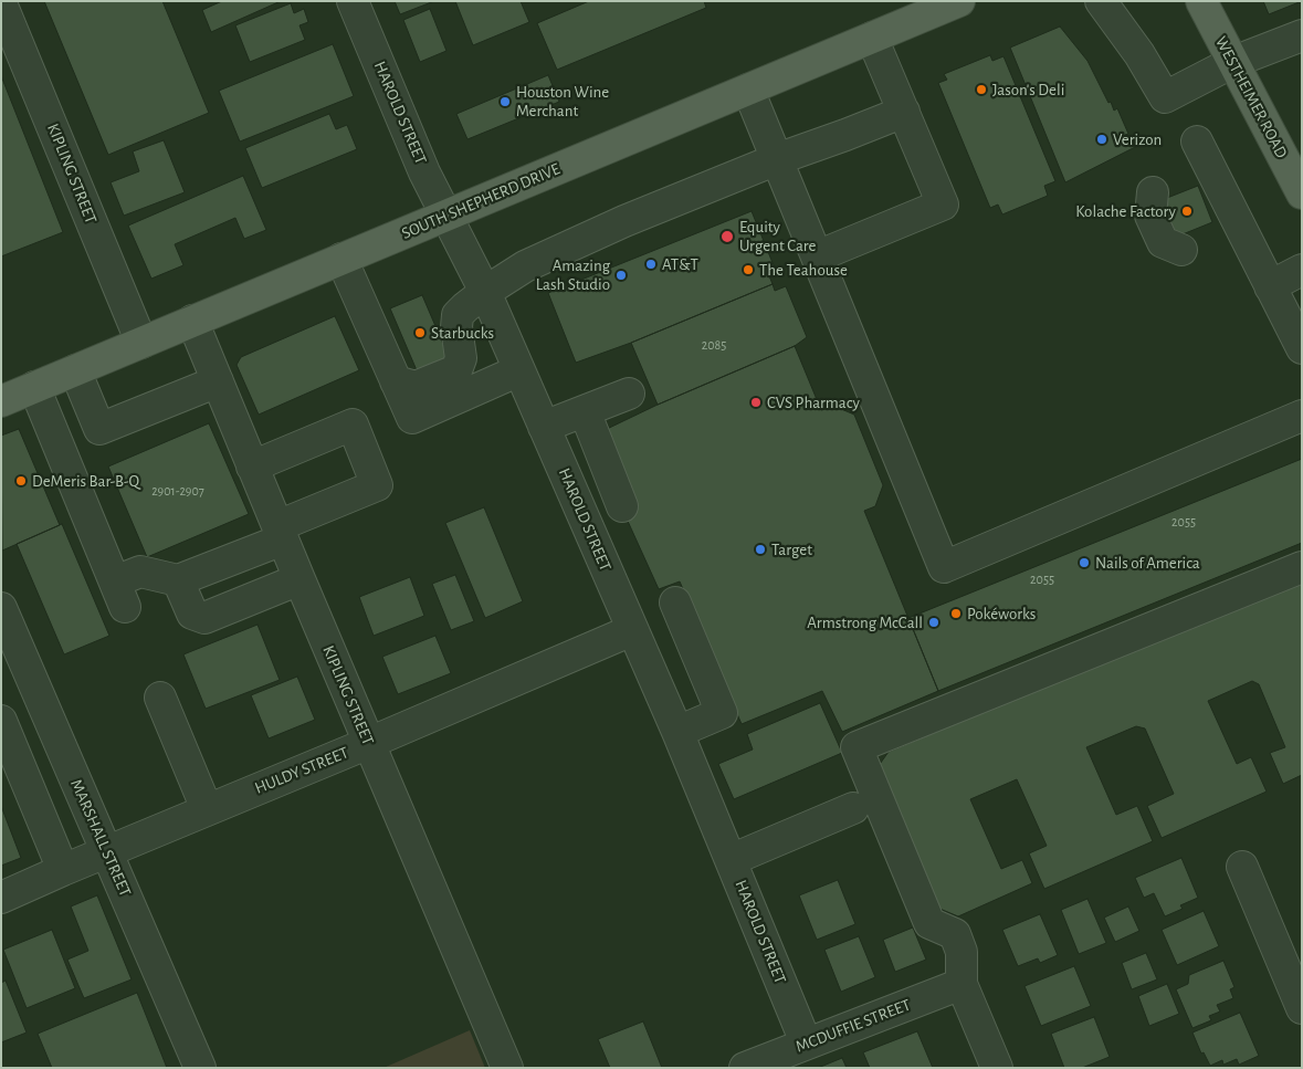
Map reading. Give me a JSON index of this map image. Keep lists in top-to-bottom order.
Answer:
{
  "streets": {
    "main road": ["WESTHEIMER ROAD", "SOUTH SHEPHERD DRIVE"],
    "street": [
      "HAROLD STREET",
      "KIPLING STREET",
      "HULDY STREET",
      "MARSHALL STREET",
      "MCDUFFIE STREET"
    ]
  },
  "crossings": [
    ["HAROLD STREET", "SOUTH SHEPHERD DRIVE"],
    ["HAROLD STREET", "HULDY STREET"],
    ["HAROLD STREET", "MCDUFFIE STREET"],
    ["KIPLING STREET", "SOUTH SHEPHERD DRIVE"],
    ["KIPLING STREET", "HULDY STREET"],
    ["HULDY STREET", "MARSHALL STREET"]
  ],
  "places": [
    "Jason's Deli",
    "Houston Wine Merchant",
    "Verizon",
    "Kolache Factory",
    "Equity Urgent Care",
    "AT&T",
    "The Teahouse",
    "Amazing Lash Studio",
    "Starbucks",
    "CVS Pharmacy",
    "DeMeris Bar-B-Q",
    "Target",
    "Nails of America",
    "Pokéworks",
    "Armstrong McCall"
  ],
  "house_numbers": [
    "2085",
    "2901-2907",
    "2055",
    "2055"
  ]
}
